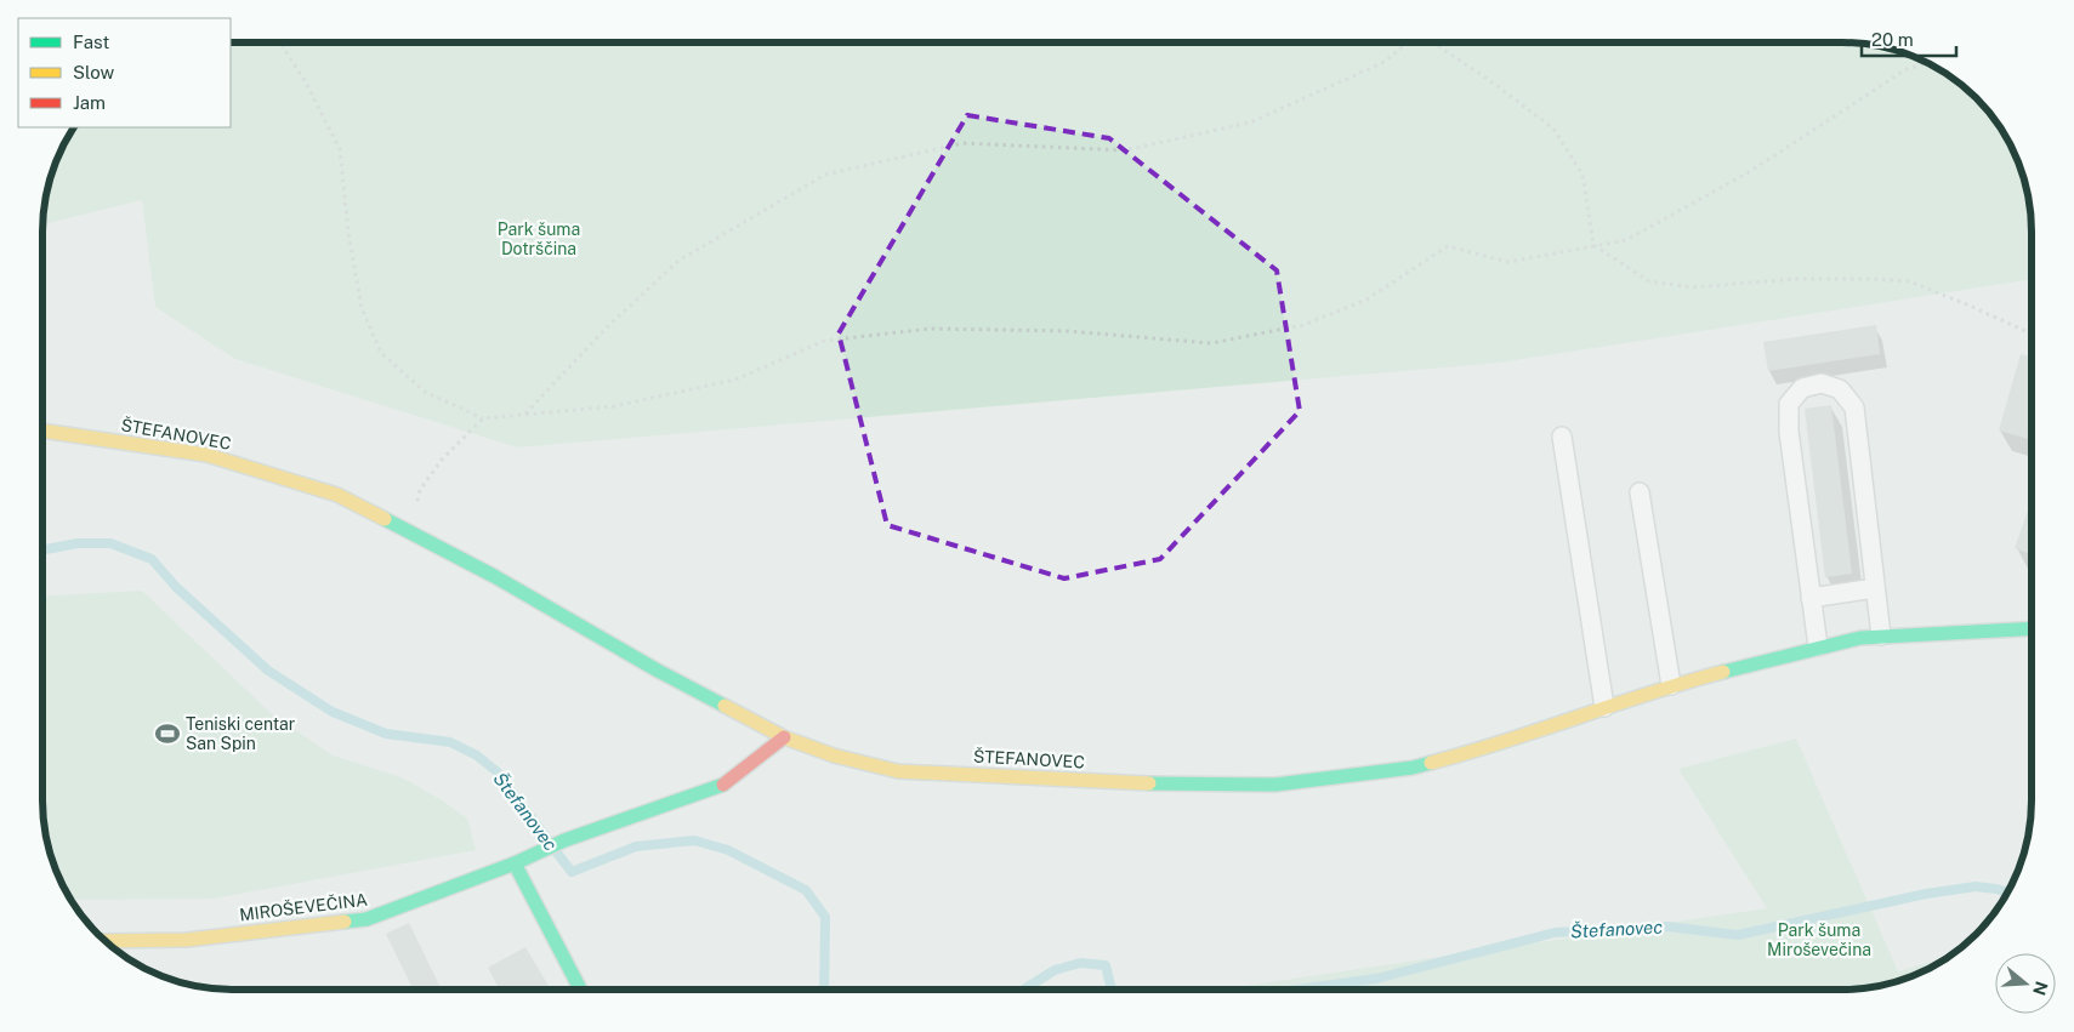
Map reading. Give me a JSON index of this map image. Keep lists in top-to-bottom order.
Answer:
{
  "streets": {
    "street": ["ŠTEFANOVEC", "MIROŠEVEČINA"]
  },
  "crossings": [
    ["ŠTEFANOVEC", "MIROŠEVEČINA"]
  ],
  "water": ["Štefanovec"],
  "parks": ["Park šuma Dotrščina", "Park šuma Miroševečina"],
  "places": {
    "sports": ["Teniski centar San Spin"]
  },
  "legend": ["Fast", "Slow", "Jam"],
  "scale_bar": "20 m",
  "north": "right"
}
